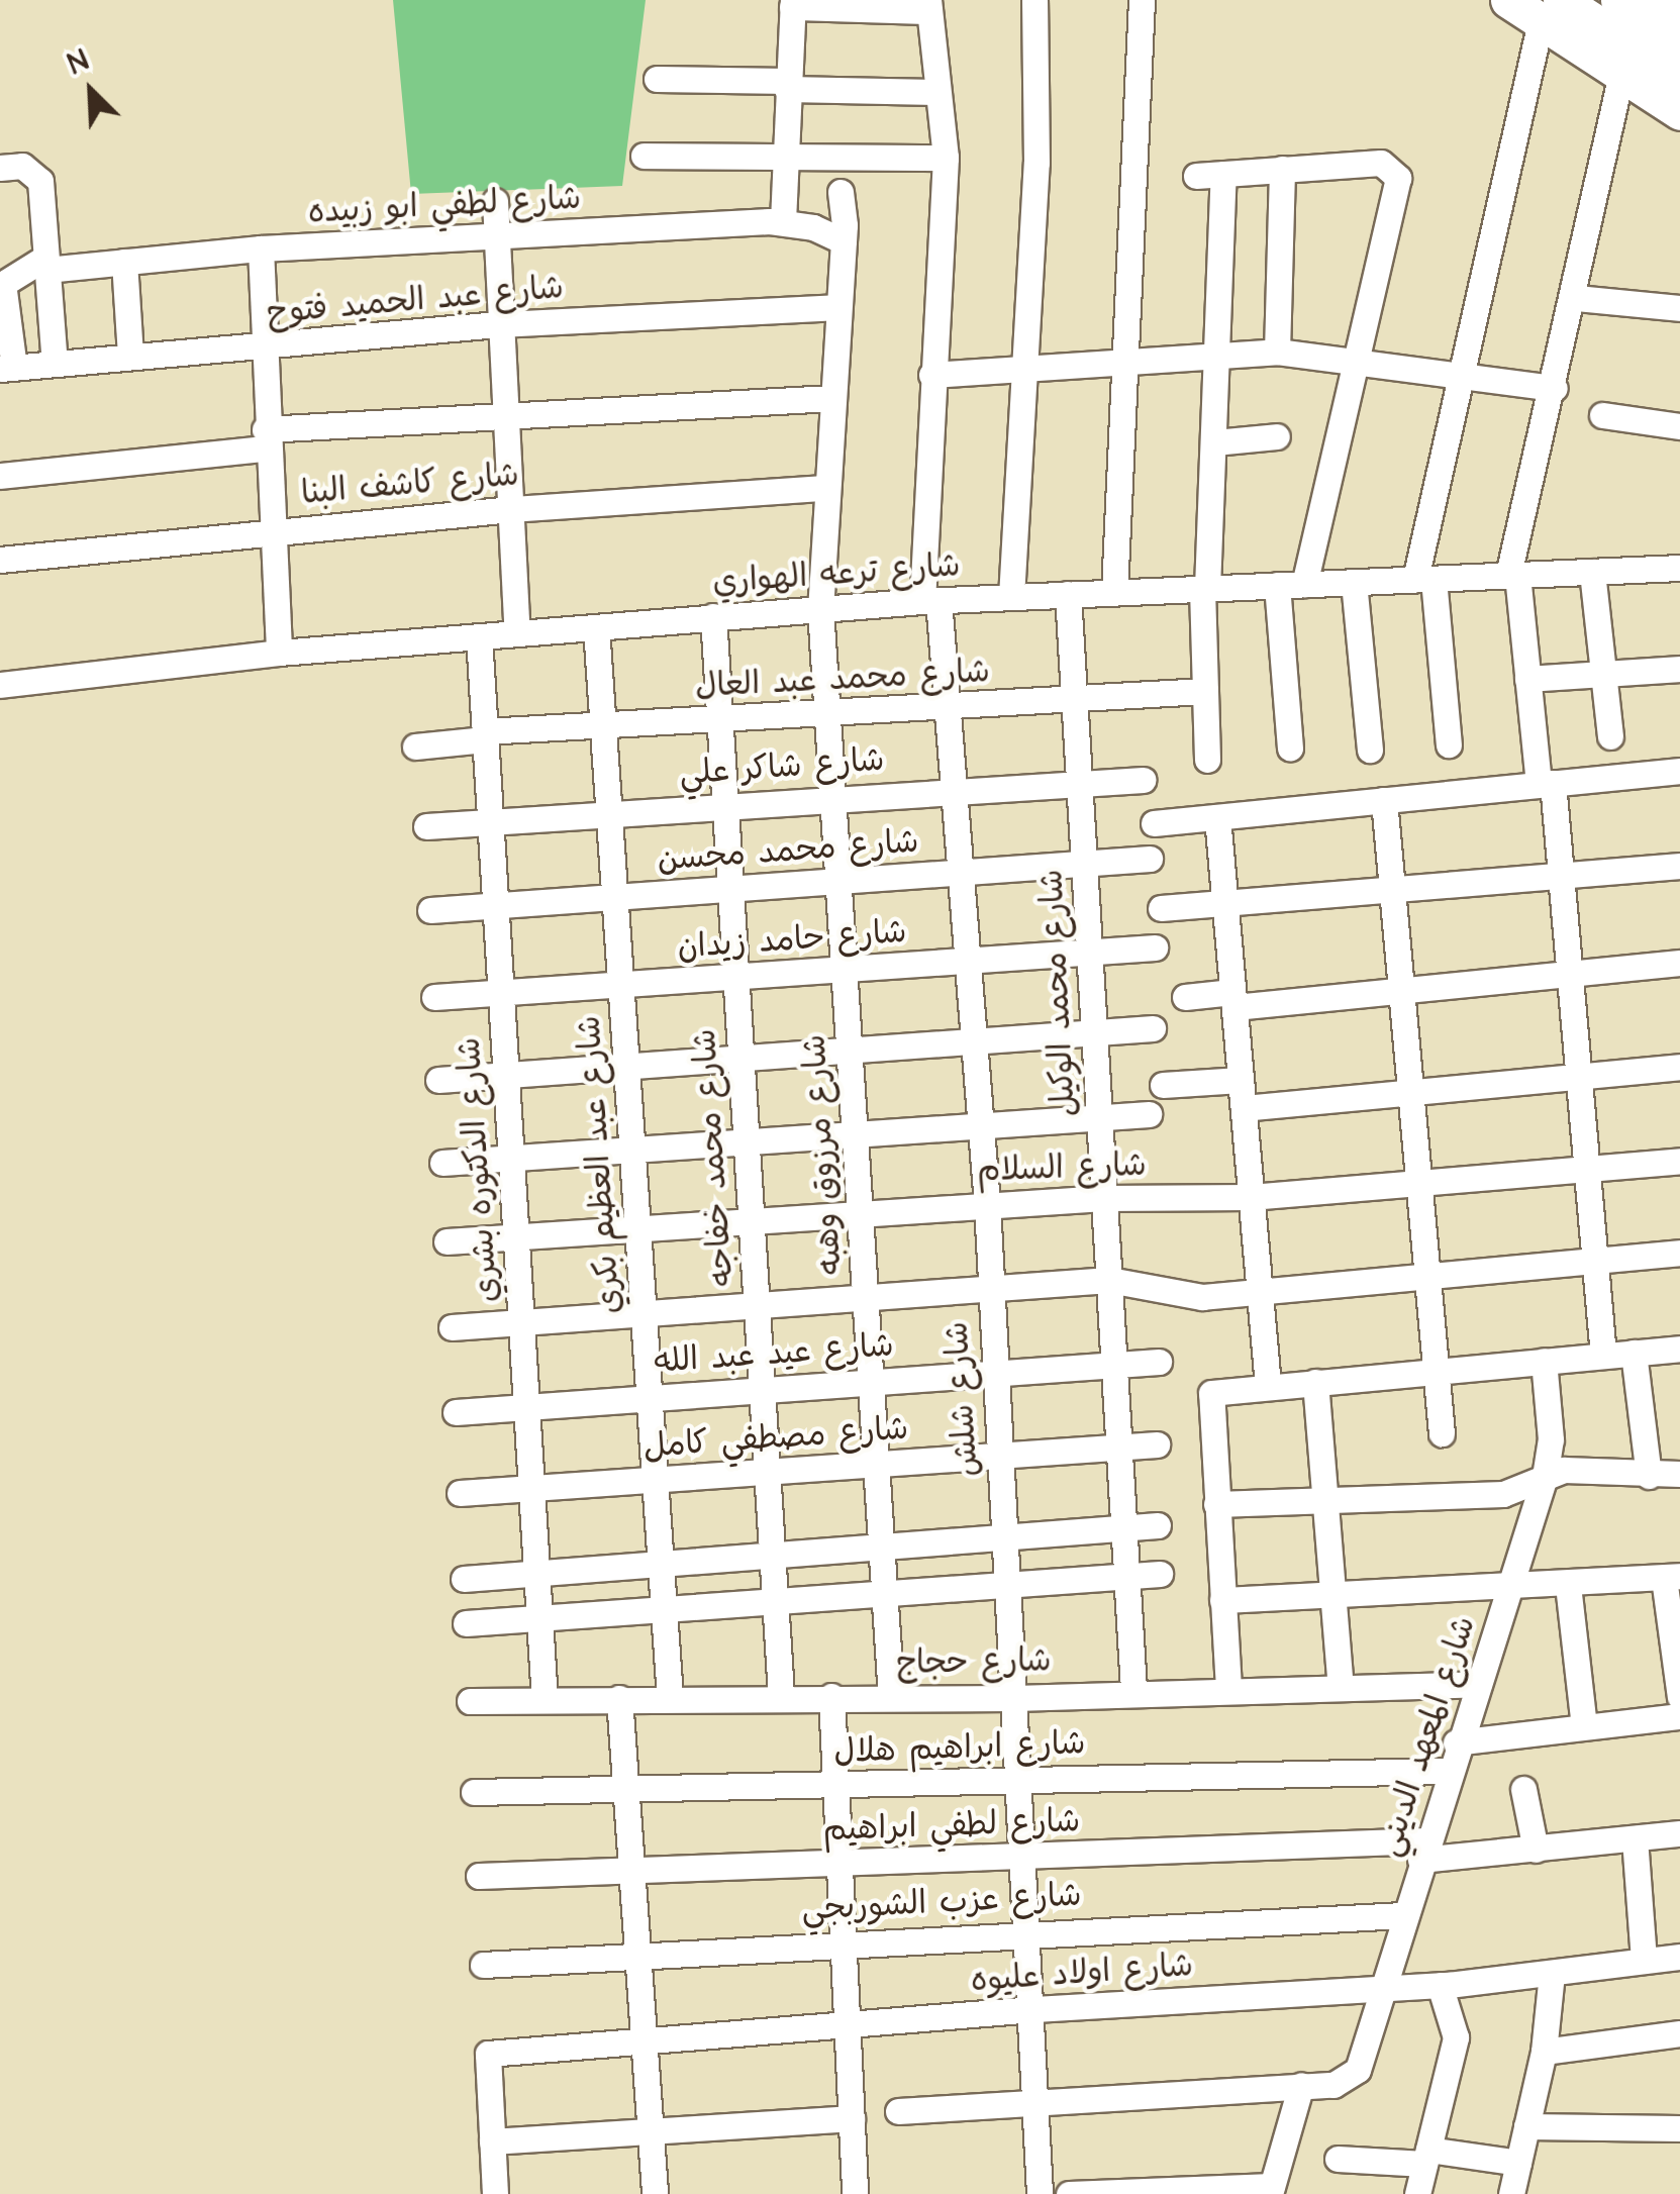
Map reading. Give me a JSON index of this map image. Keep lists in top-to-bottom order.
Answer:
{
  "streets": {
    "street": [
      "شارع لطفي ابو زبيده",
      "شارع عبد الحميد فتوح",
      "شارع كاشف البنا",
      "شارع ترعه الهواري",
      "شارع محمد عبد العال",
      "شارع شاكر علي",
      "شارع محمد محسن",
      "شارع حامد زيدان",
      "شارع محمد الوكيل",
      "شارع مرزوق وهبه",
      "شارع محمد خفاجه",
      "شارع عبد العظيم بكري",
      "شارع السلام",
      "شارع الدكتوره بشري",
      "شارع عيد عبد الله",
      "شارع شلش",
      "شارع مصطفي كامل",
      "شارع حجاج",
      "شارع المعهد الديني",
      "شارع ابراهيم هلال",
      "شارع لطفي ابراهيم",
      "شارع عزب الشوربجي",
      "شارع اولاد عليوه"
    ]
  },
  "crossings": [
    ["شارع لطفي ابو زبيده", "شارع مرزوق وهبه"],
    ["شارع عبد الحميد فتوح", "شارع مرزوق وهبه"],
    ["شارع كاشف البنا", "شارع مرزوق وهبه"],
    ["شارع ترعه الهواري", "شارع محمد الوكيل"],
    ["شارع ترعه الهواري", "شارع مرزوق وهبه"],
    ["شارع ترعه الهواري", "شارع محمد خفاجه"],
    ["شارع ترعه الهواري", "شارع عبد العظيم بكري"],
    ["شارع ترعه الهواري", "شارع الدكتوره بشري"],
    ["شارع ترعه الهواري", "شارع شلش"],
    ["شارع محمد عبد العال", "شارع محمد الوكيل"],
    ["شارع محمد عبد العال", "شارع مرزوق وهبه"],
    ["شارع محمد عبد العال", "شارع محمد خفاجه"],
    ["شارع محمد عبد العال", "شارع عبد العظيم بكري"],
    ["شارع محمد عبد العال", "شارع الدكتوره بشري"],
    ["شارع محمد عبد العال", "شارع شلش"],
    ["شارع شاكر علي", "شارع محمد الوكيل"],
    ["شارع شاكر علي", "شارع مرزوق وهبه"],
    ["شارع شاكر علي", "شارع محمد خفاجه"],
    ["شارع شاكر علي", "شارع عبد العظيم بكري"],
    ["شارع شاكر علي", "شارع الدكتوره بشري"],
    ["شارع شاكر علي", "شارع شلش"],
    ["شارع محمد محسن", "شارع محمد الوكيل"],
    ["شارع محمد محسن", "شارع مرزوق وهبه"],
    ["شارع محمد محسن", "شارع محمد خفاجه"],
    ["شارع محمد محسن", "شارع عبد العظيم بكري"],
    ["شارع محمد محسن", "شارع الدكتوره بشري"],
    ["شارع محمد محسن", "شارع شلش"],
    ["شارع حامد زيدان", "شارع محمد الوكيل"],
    ["شارع حامد زيدان", "شارع مرزوق وهبه"],
    ["شارع حامد زيدان", "شارع محمد خفاجه"],
    ["شارع حامد زيدان", "شارع عبد العظيم بكري"],
    ["شارع حامد زيدان", "شارع الدكتوره بشري"],
    ["شارع حامد زيدان", "شارع شلش"],
    ["شارع محمد الوكيل", "شارع السلام"],
    ["شارع محمد الوكيل", "شارع عيد عبد الله"],
    ["شارع محمد الوكيل", "شارع مصطفي كامل"],
    ["شارع محمد الوكيل", "شارع حجاج"],
    ["شارع مرزوق وهبه", "شارع السلام"],
    ["شارع مرزوق وهبه", "شارع عيد عبد الله"],
    ["شارع مرزوق وهبه", "شارع مصطفي كامل"],
    ["شارع مرزوق وهبه", "شارع حجاج"],
    ["شارع محمد خفاجه", "شارع السلام"],
    ["شارع محمد خفاجه", "شارع عيد عبد الله"],
    ["شارع محمد خفاجه", "شارع مصطفي كامل"],
    ["شارع محمد خفاجه", "شارع حجاج"],
    ["شارع عبد العظيم بكري", "شارع السلام"],
    ["شارع عبد العظيم بكري", "شارع عيد عبد الله"],
    ["شارع عبد العظيم بكري", "شارع مصطفي كامل"],
    ["شارع عبد العظيم بكري", "شارع حجاج"],
    ["شارع السلام", "شارع الدكتوره بشري"],
    ["شارع السلام", "شارع شلش"],
    ["شارع الدكتوره بشري", "شارع عيد عبد الله"],
    ["شارع الدكتوره بشري", "شارع مصطفي كامل"],
    ["شارع الدكتوره بشري", "شارع حجاج"],
    ["شارع عيد عبد الله", "شارع شلش"],
    ["شارع شلش", "شارع مصطفي كامل"],
    ["شارع شلش", "شارع حجاج"],
    ["شارع شلش", "شارع المعهد الديني"],
    ["شارع شلش", "شارع ابراهيم هلال"],
    ["شارع شلش", "شارع لطفي ابراهيم"],
    ["شارع شلش", "شارع عزب الشوربجي"],
    ["شارع شلش", "شارع اولاد عليوه"],
    ["شارع حجاج", "شارع المعهد الديني"],
    ["شارع المعهد الديني", "شارع ابراهيم هلال"],
    ["شارع المعهد الديني", "شارع لطفي ابراهيم"],
    ["شارع المعهد الديني", "شارع عزب الشوربجي"],
    ["شارع المعهد الديني", "شارع اولاد عليوه"]
  ],
  "north": "top left"
}
